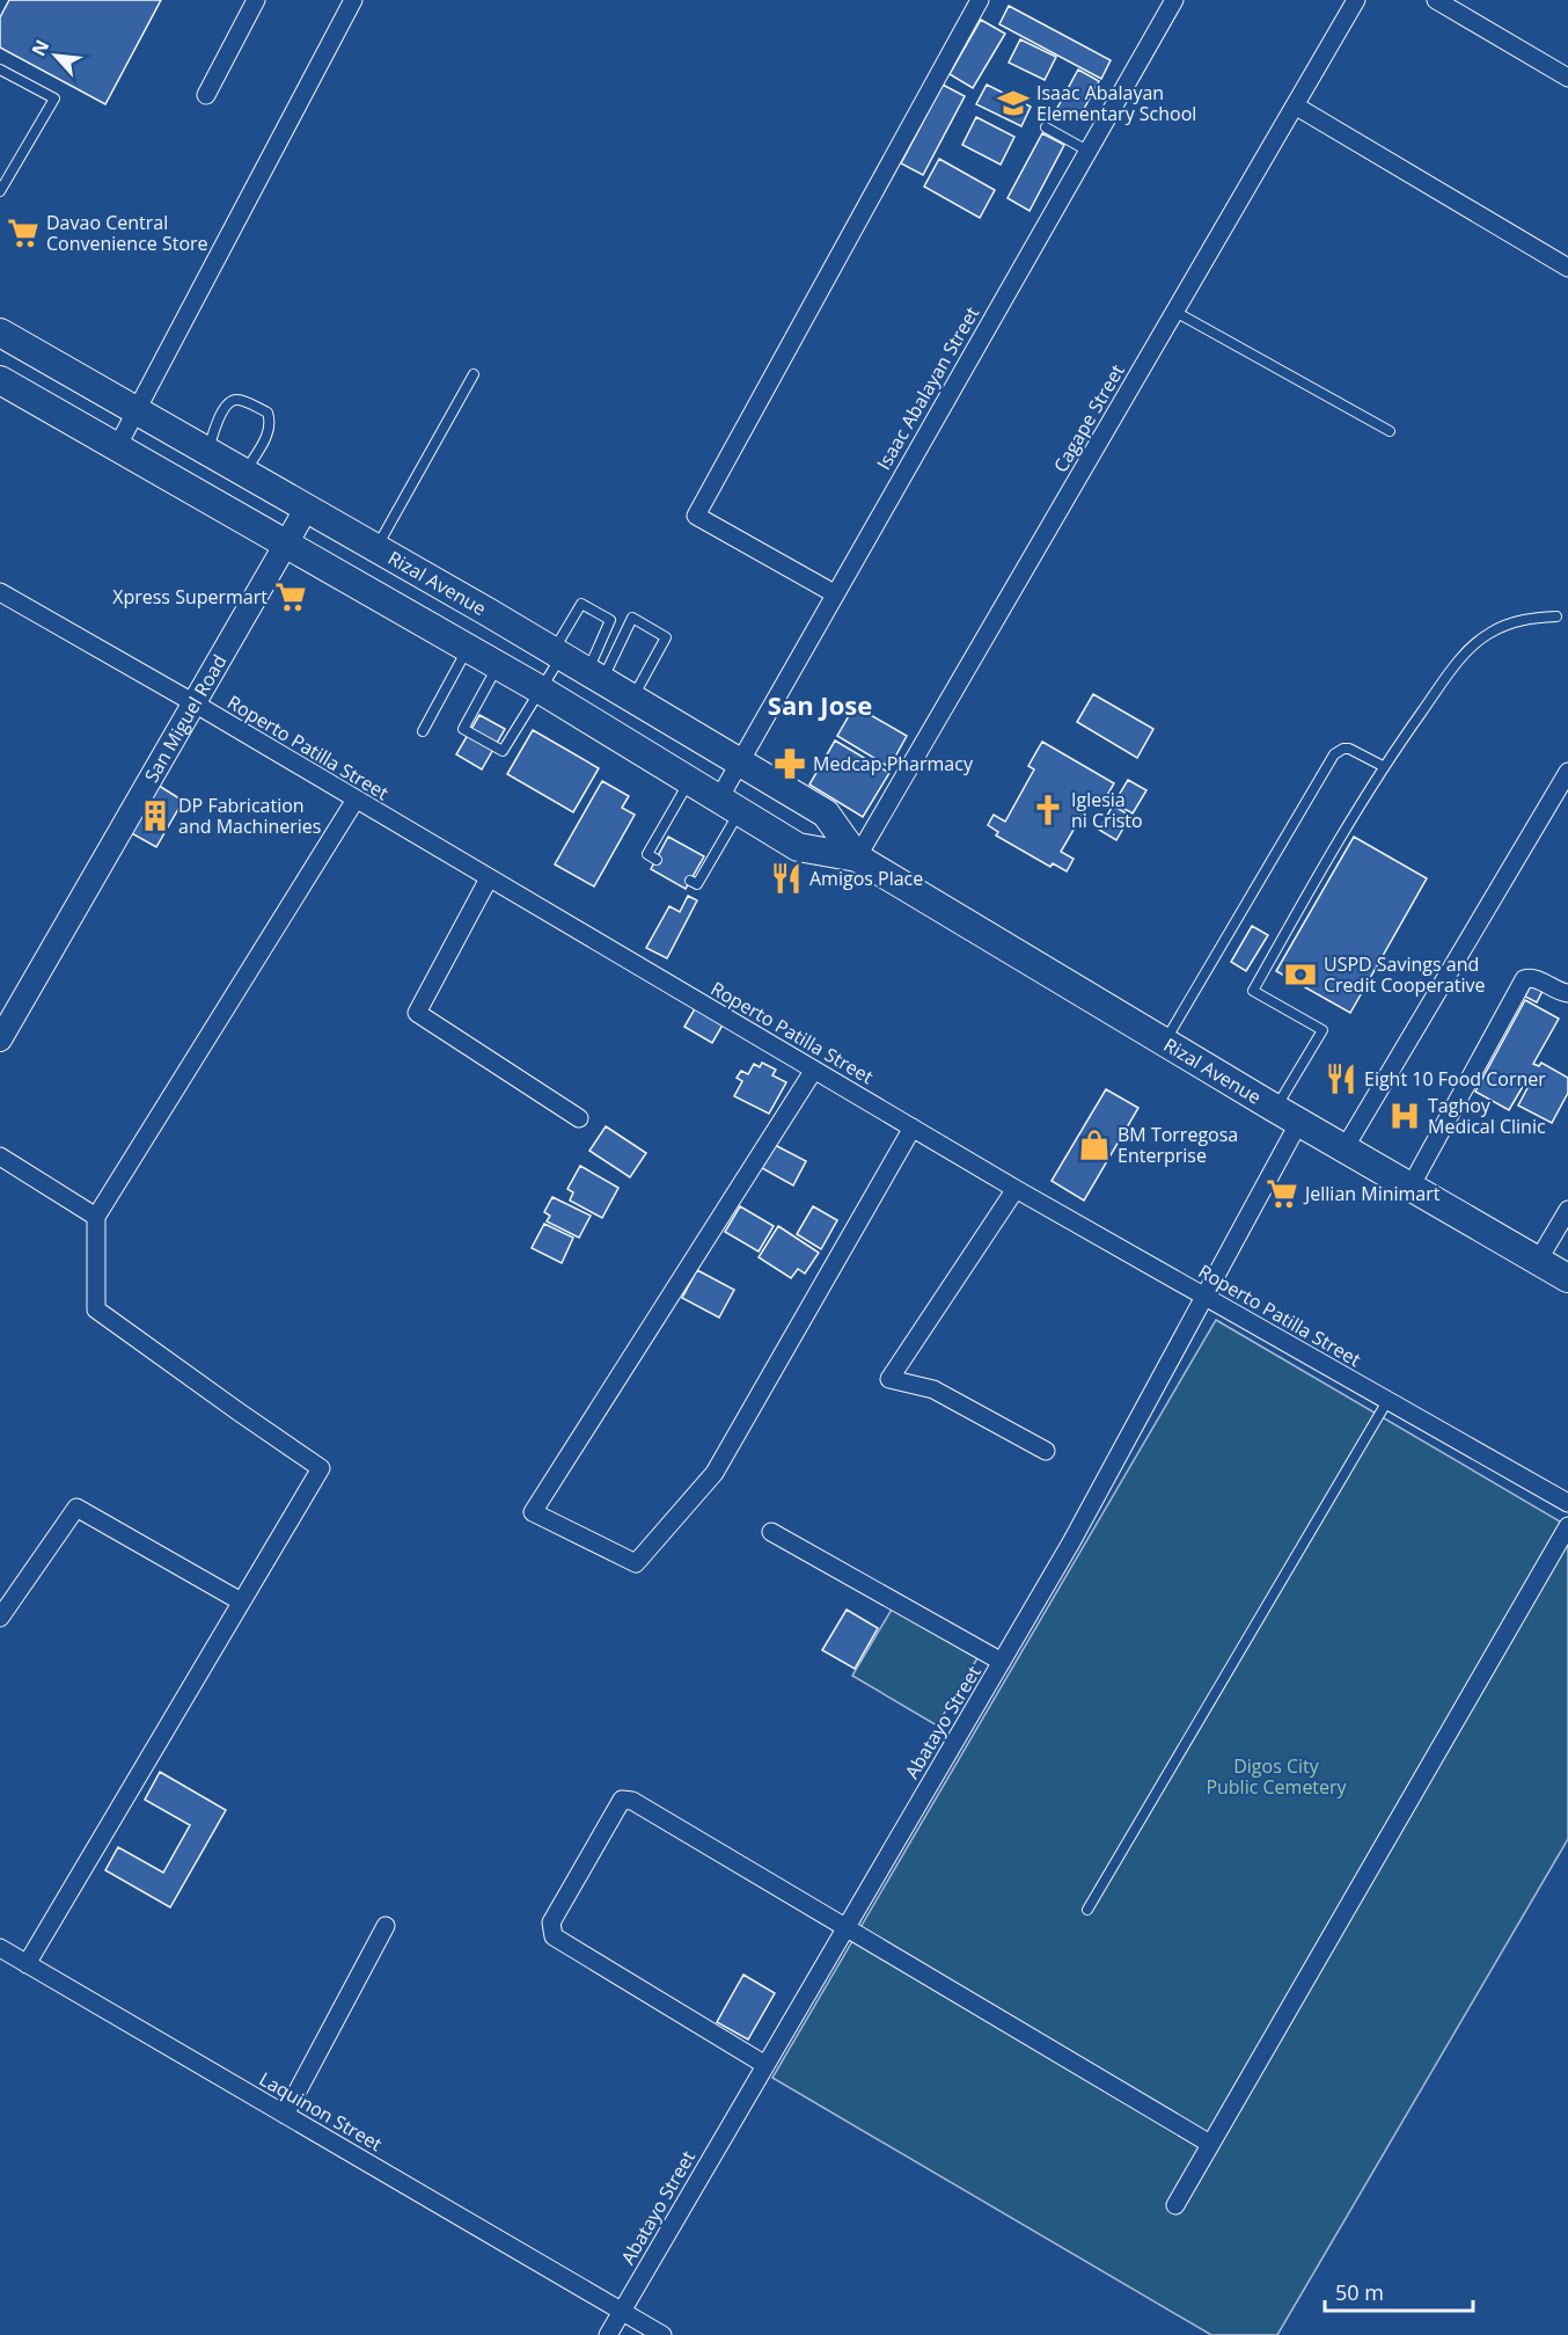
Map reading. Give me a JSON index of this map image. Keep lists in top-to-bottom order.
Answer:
{
  "streets": {
    "main road": ["Rizal Avenue"],
    "street": [
      "Isaac Abalayan Street",
      "Cagape Street",
      "San Miguel Road",
      "Roperto Patilla Street",
      "Abatayo Street",
      "Laquinon Street"
    ]
  },
  "crossings": [
    ["Isaac Abalayan Street", "Rizal Avenue"],
    ["Cagape Street", "Rizal Avenue"],
    ["Rizal Avenue", "San Miguel Road"],
    ["Rizal Avenue", "Abatayo Street"],
    ["San Miguel Road", "Roperto Patilla Street"],
    ["Roperto Patilla Street", "Abatayo Street"],
    ["Abatayo Street", "Laquinon Street"]
  ],
  "districts": ["San Jose"],
  "parks": ["Digos City Public Cemetery"],
  "places": {
    "school or university": ["Isaac Abalayan Elementary School"],
    "supermarket": ["Davao Central Convenience Store", "Xpress Supermart", "Jellian Minimart"],
    "pharmacy": ["Medcap Pharmacy"],
    "church": ["Iglesia ni Cristo"],
    "building": ["DP Fabrication and Machineries"],
    "restaurant": ["Amigos Place", "Eight 10 Food Corner"],
    "bank": ["USPD Savings and Credit Cooperative"],
    "hospital": ["Taghoy Medical Clinic"],
    "shop": ["BM Torregosa Enterprise"]
  },
  "scale_bar": "50 m",
  "north": "top left"
}
